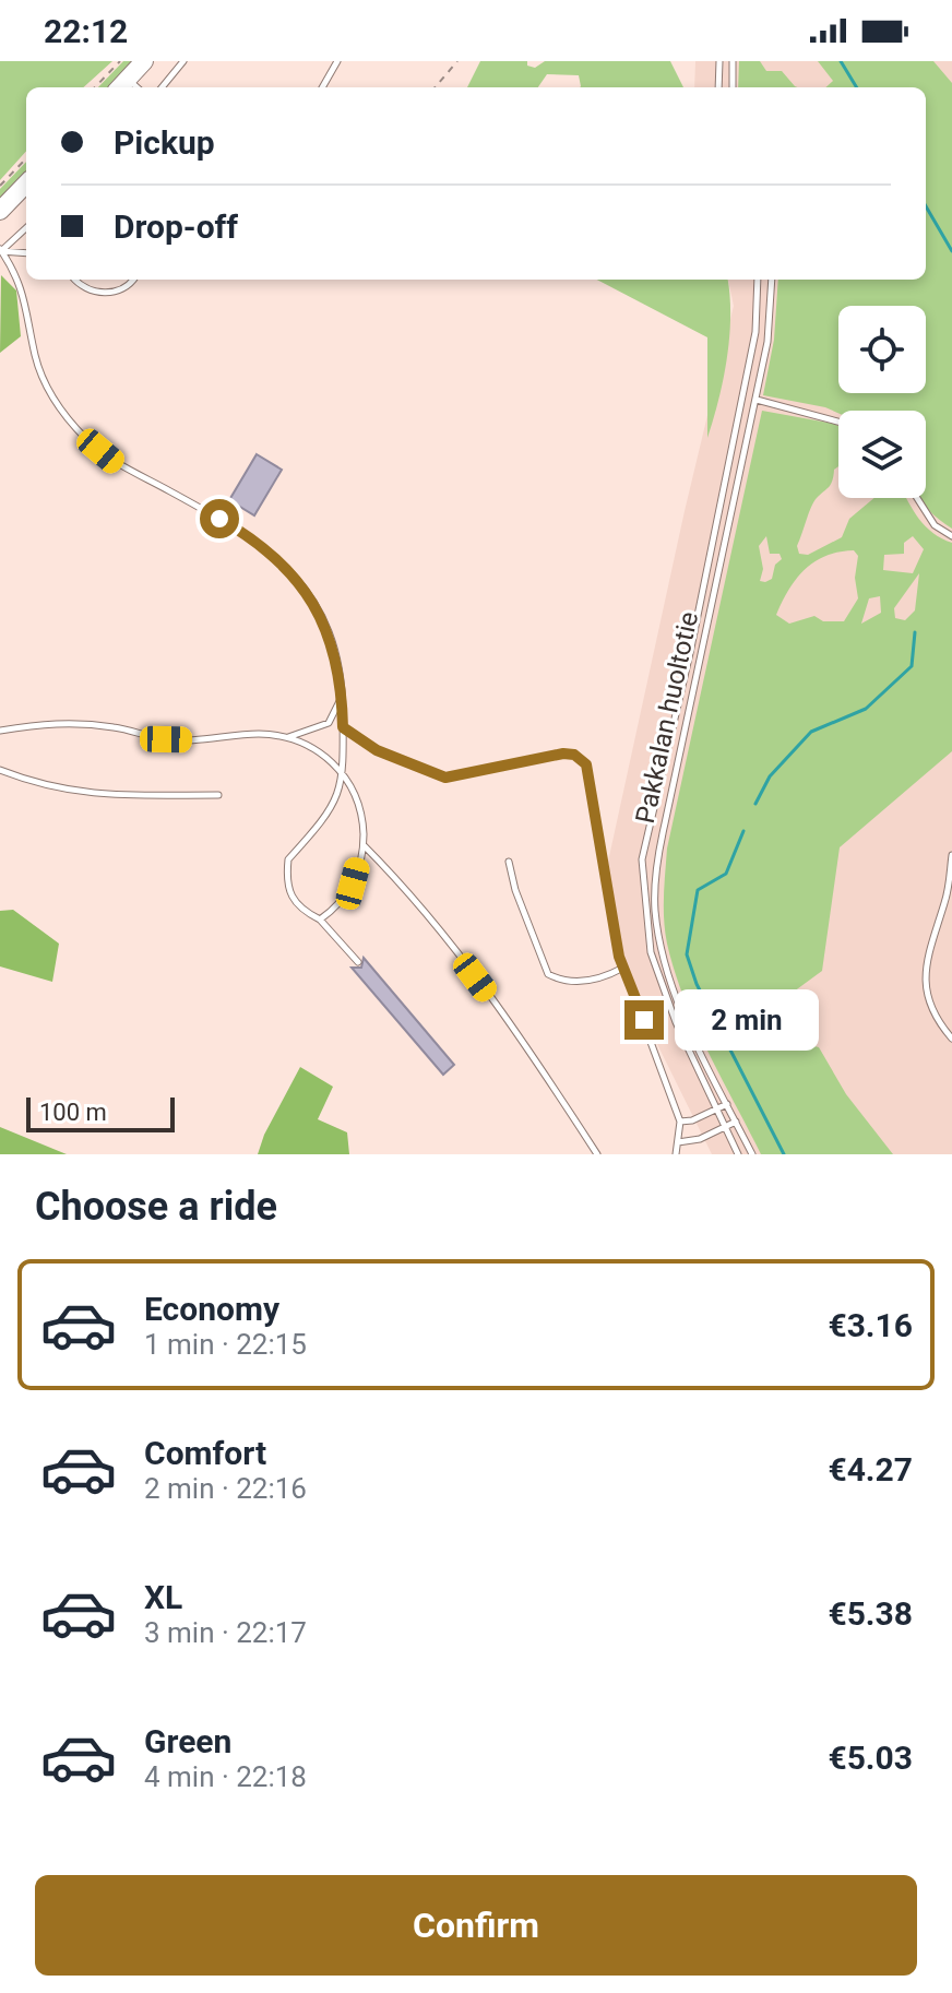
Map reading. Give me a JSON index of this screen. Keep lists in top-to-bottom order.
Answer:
{
  "streets": {
    "lane": ["Pakkalan huoltotie"]
  },
  "scale_bar": "100 m",
  "page": {
    "status": "22:12",
    "banner": ["Pickup", "Drop-off"],
    "bubble": "2 min",
    "scale": "100 m",
    "heading": "Choose a ride",
    "list": [
      {
        "name": "Economy",
        "note": "1 min · 22:15",
        "value": "€3.16"
      },
      {
        "name": "Comfort",
        "note": "2 min · 22:16",
        "value": "€4.27"
      },
      {
        "name": "XL",
        "note": "3 min · 22:17",
        "value": "€5.38"
      },
      {
        "name": "Green",
        "note": "4 min · 22:18",
        "value": "€5.03"
      }
    ],
    "buttons": "Confirm"
  }
}
